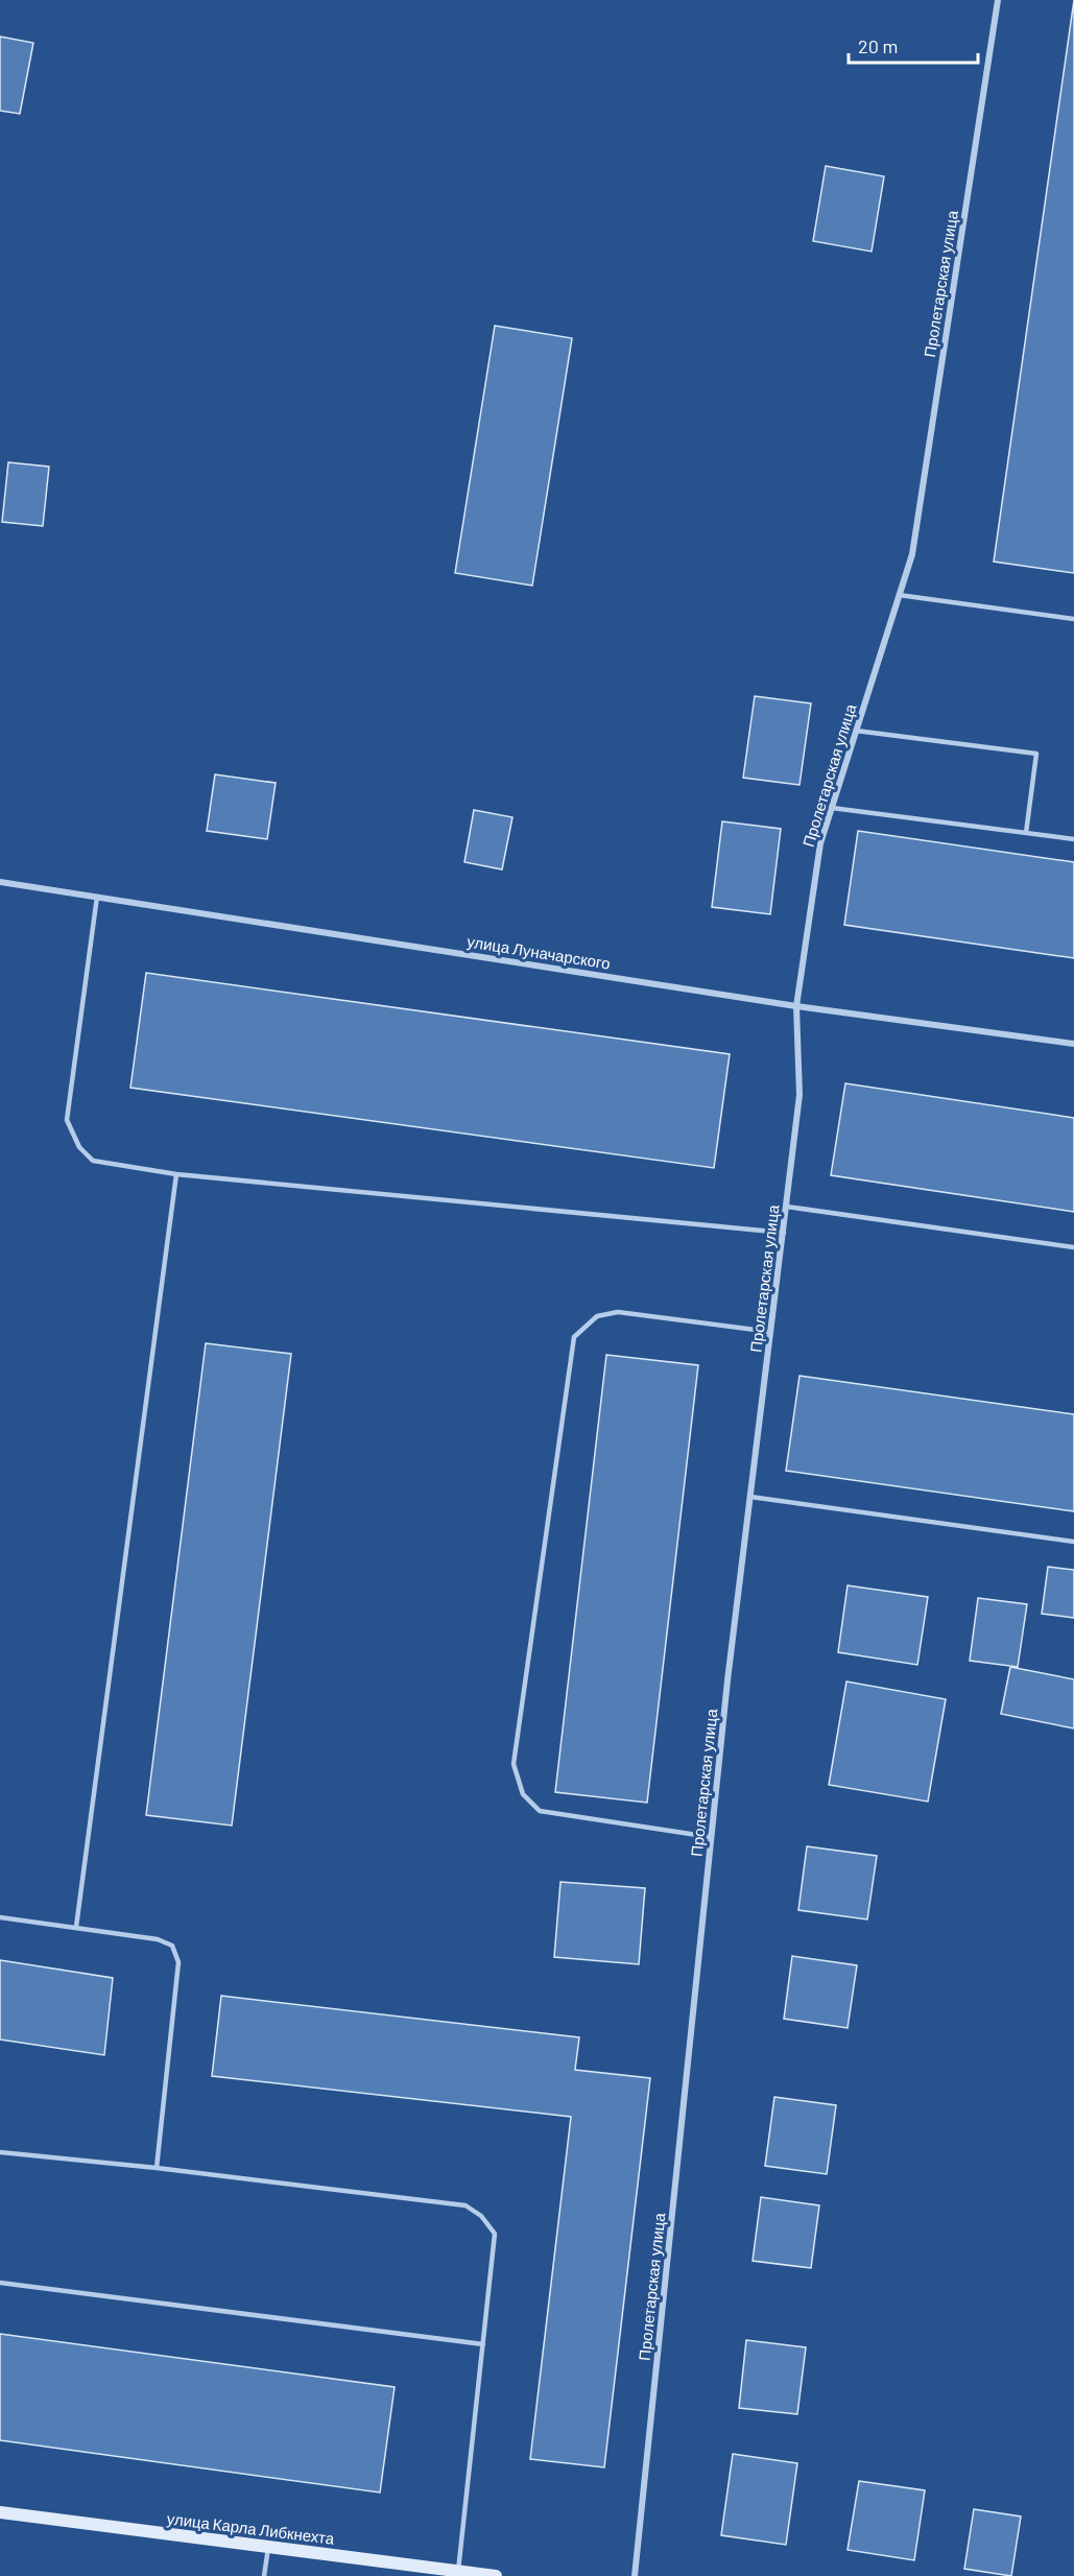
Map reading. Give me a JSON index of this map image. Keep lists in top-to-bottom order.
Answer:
{
  "streets": {
    "street": ["Пролетарская улица", "улица Луначарского", "улица Карла Либкнехта"]
  },
  "crossings": [
    ["Пролетарская улица", "улица Луначарского"]
  ],
  "scale_bar": "20 m"
}
